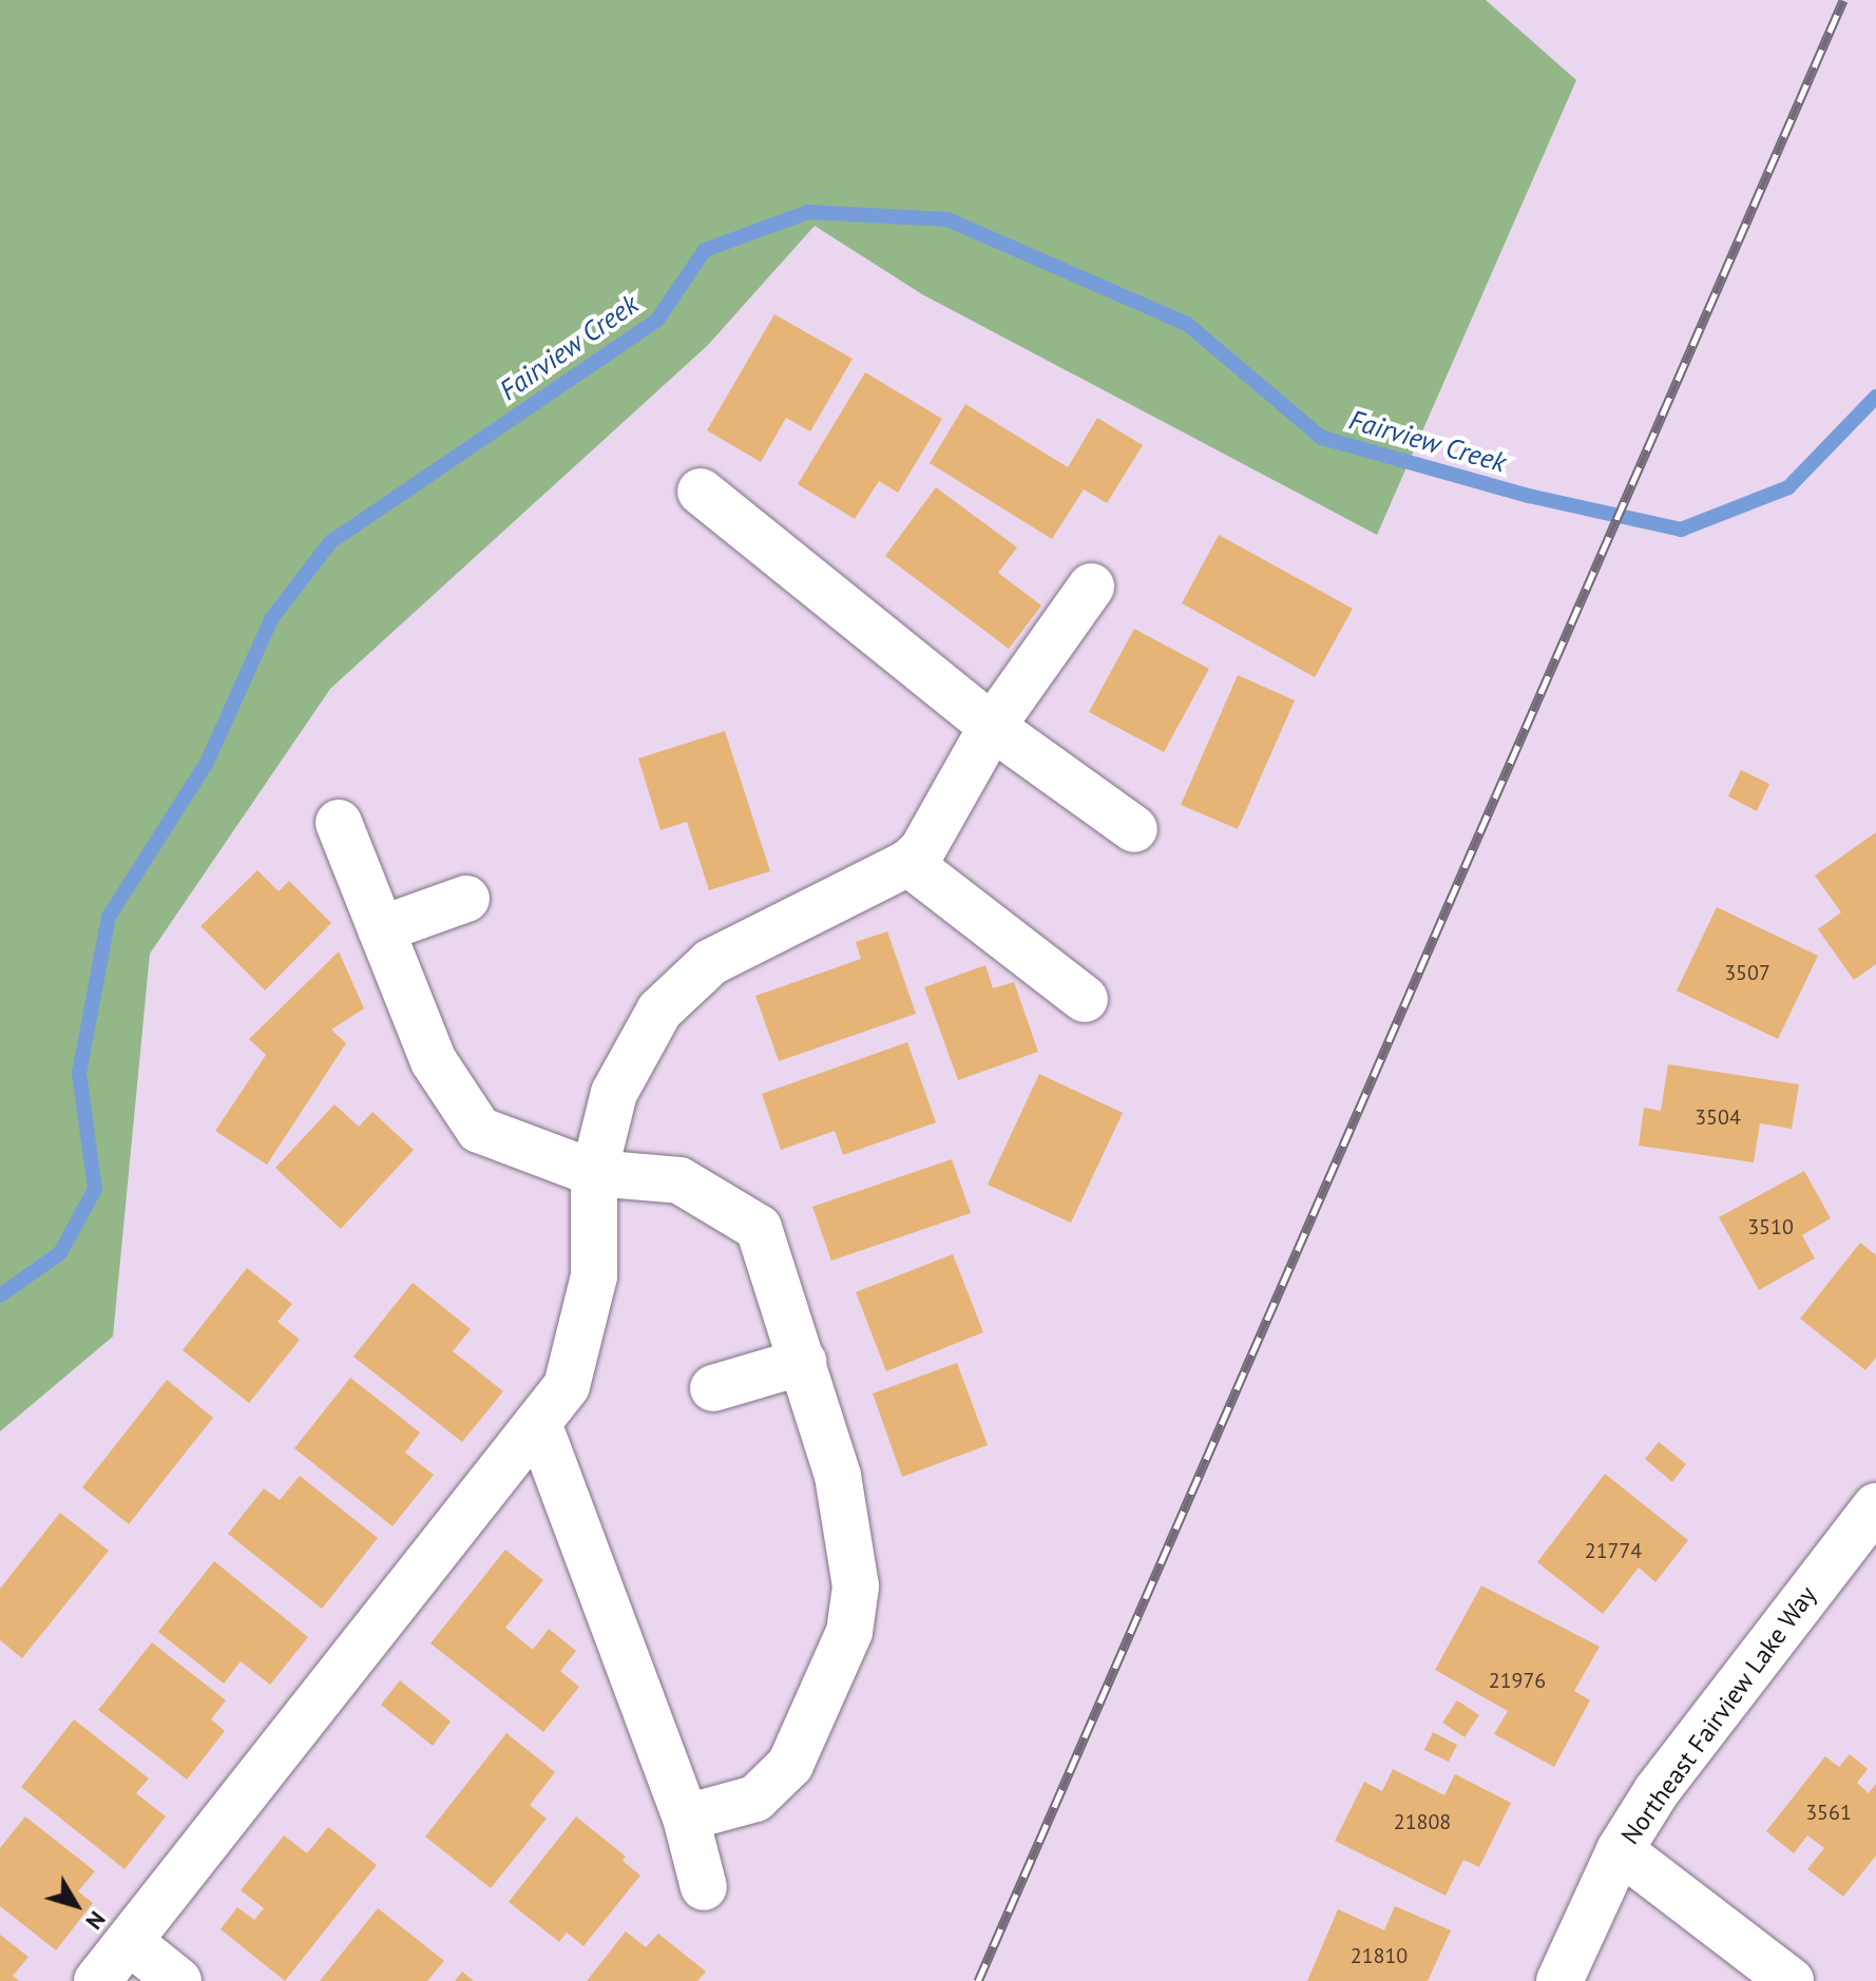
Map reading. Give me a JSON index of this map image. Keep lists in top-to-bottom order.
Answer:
{
  "streets": {
    "street": ["Northeast Fairview Lake Way"]
  },
  "water": ["Fairview Creek"],
  "house_numbers": [
    "3507",
    "3504",
    "3510",
    "21774",
    "21976",
    "3561",
    "21808",
    "21810"
  ],
  "north": "bottom right"
}
